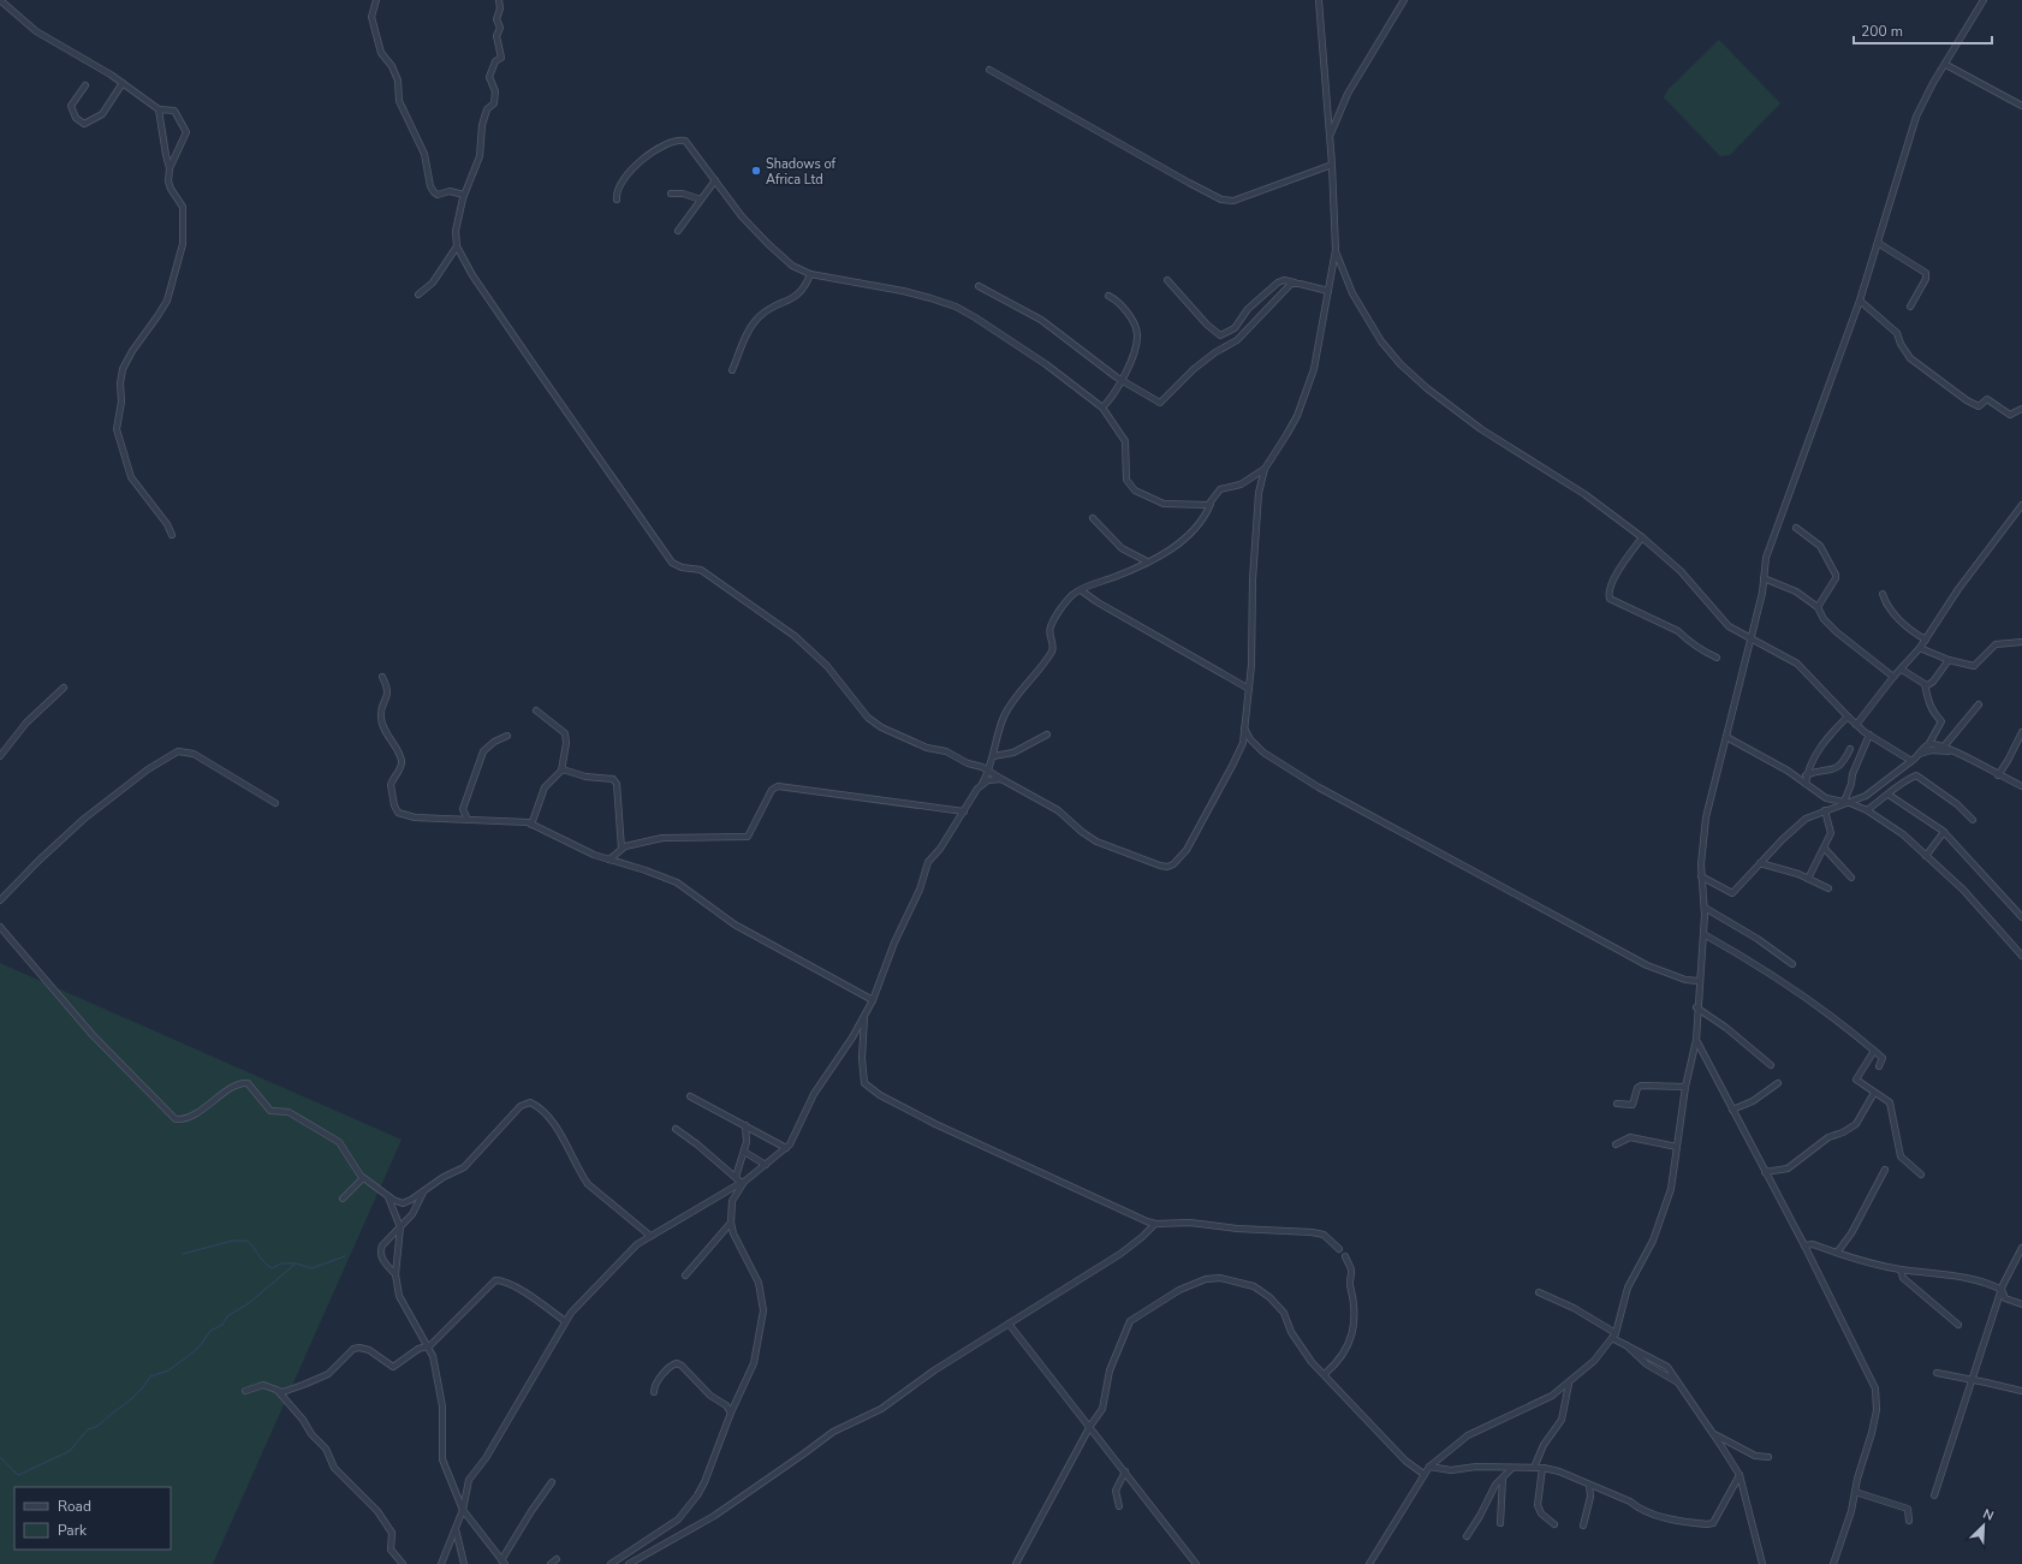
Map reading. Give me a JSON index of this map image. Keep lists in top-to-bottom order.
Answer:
{
  "places": ["Shadows of Africa Ltd"],
  "legend": ["Road", "Park"],
  "scale_bar": "200 m",
  "north": "top right"
}
